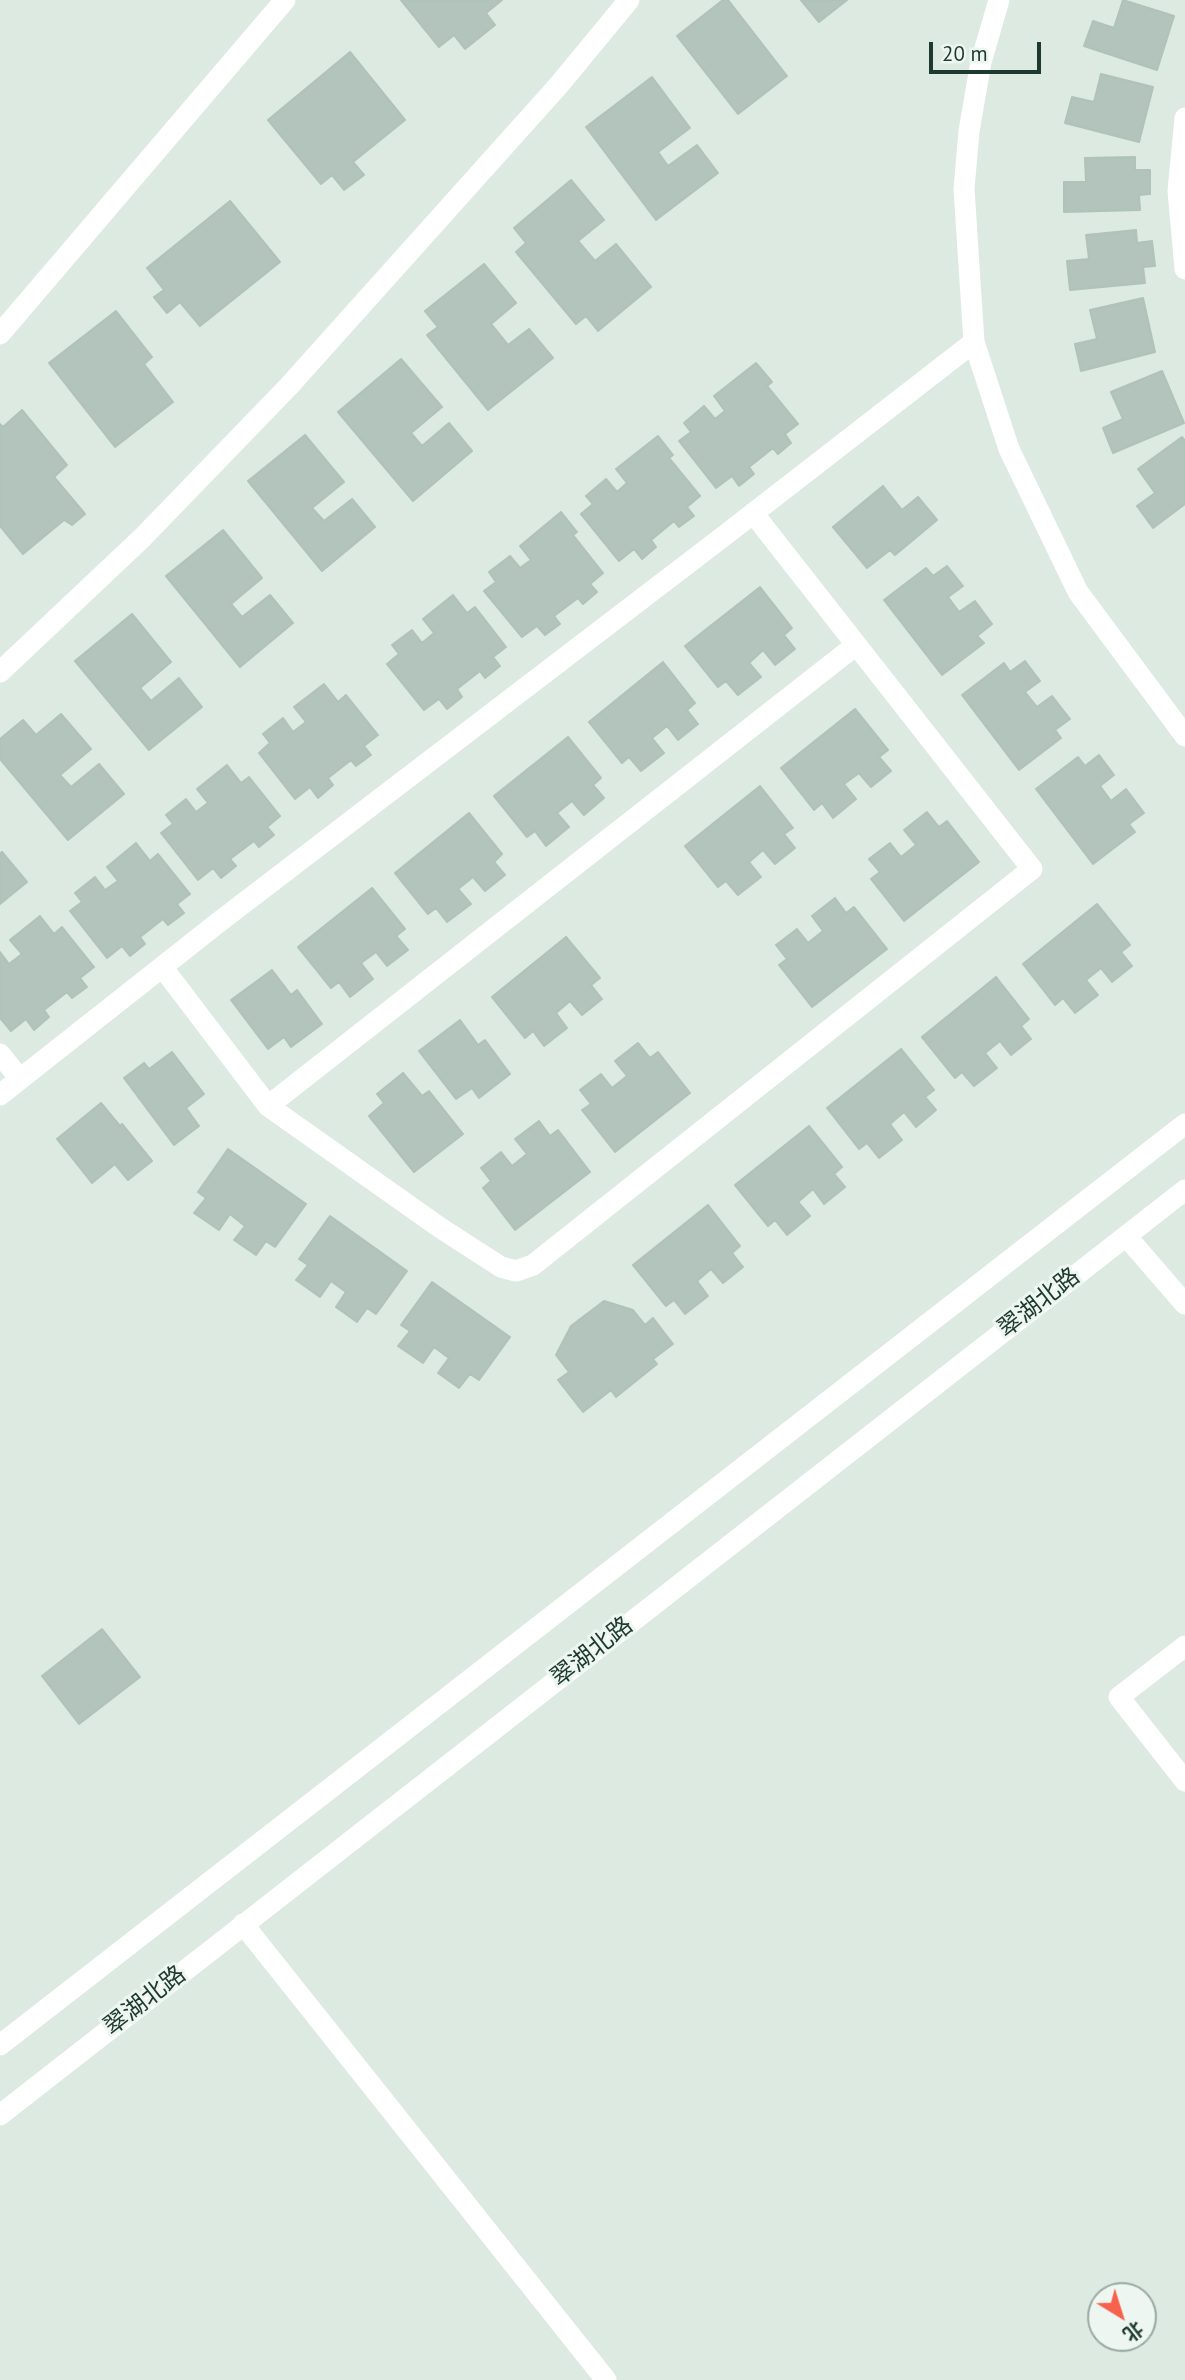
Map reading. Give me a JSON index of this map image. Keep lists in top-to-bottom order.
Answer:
{
  "streets": {
    "street": ["翠湖北路"]
  },
  "scale_bar": "20 m",
  "north": "bottom right"
}
